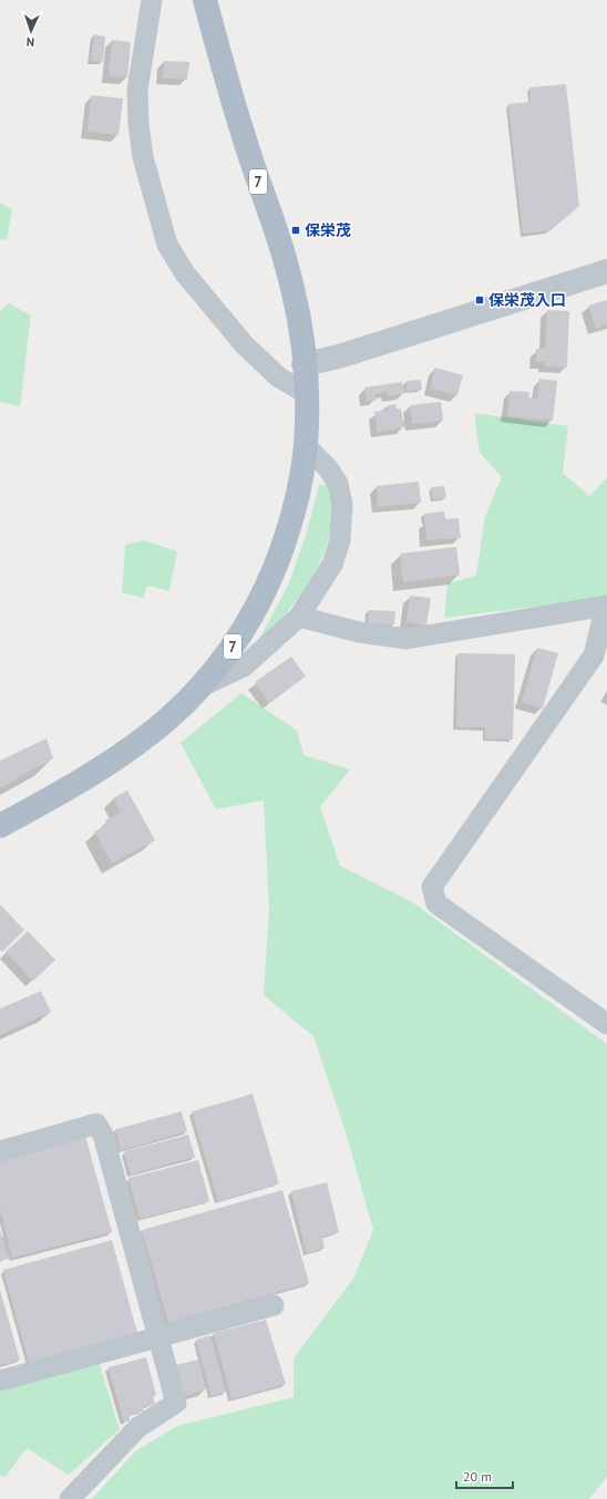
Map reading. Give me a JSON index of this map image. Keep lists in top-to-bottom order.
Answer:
{
  "streets": {
    "main road": ["7"]
  },
  "places": {
    "transit": ["保栄茂", "保栄茂入口"]
  },
  "scale_bar": "20 m",
  "north": "bottom"
}
